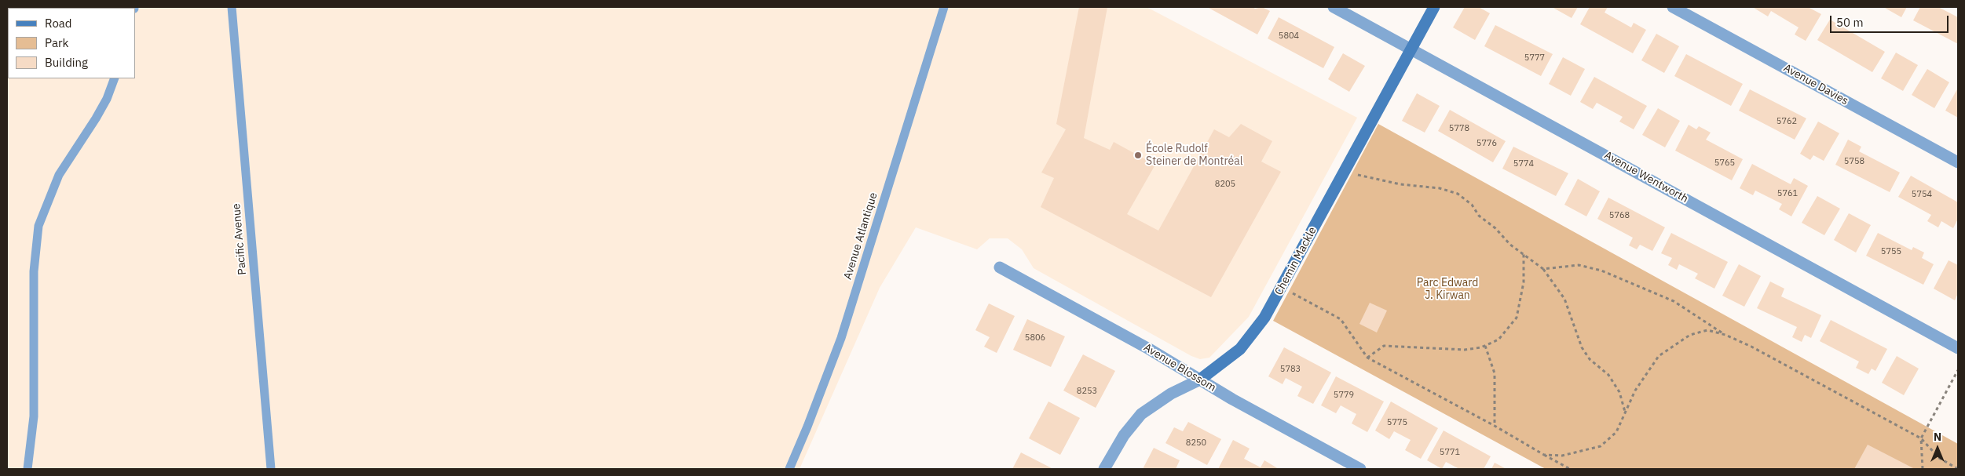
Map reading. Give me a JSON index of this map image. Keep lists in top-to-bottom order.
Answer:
{
  "streets": {
    "street": [
      "Avenue Davies",
      "Avenue Wentworth",
      "Chemin Mackle",
      "Avenue Blossom"
    ],
    "lane": ["Avenue Atlantique", "Pacific Avenue"]
  },
  "crossings": [
    ["Avenue Wentworth", "Chemin Mackle"],
    ["Chemin Mackle", "Avenue Blossom"]
  ],
  "parks": ["Parc Edward J. Kirwan"],
  "places": ["École Rudolf Steiner de Montréal"],
  "house_numbers": [
    "5804",
    "5777",
    "5762",
    "5778",
    "5776",
    "5758",
    "5765",
    "5774",
    "8205",
    "5761",
    "5754",
    "5768",
    "5755",
    "5806",
    "5783",
    "8253",
    "5779",
    "5775",
    "8250",
    "5771"
  ],
  "legend": ["Road", "Park", "Building"],
  "scale_bar": "50 m",
  "north": "top"
}
